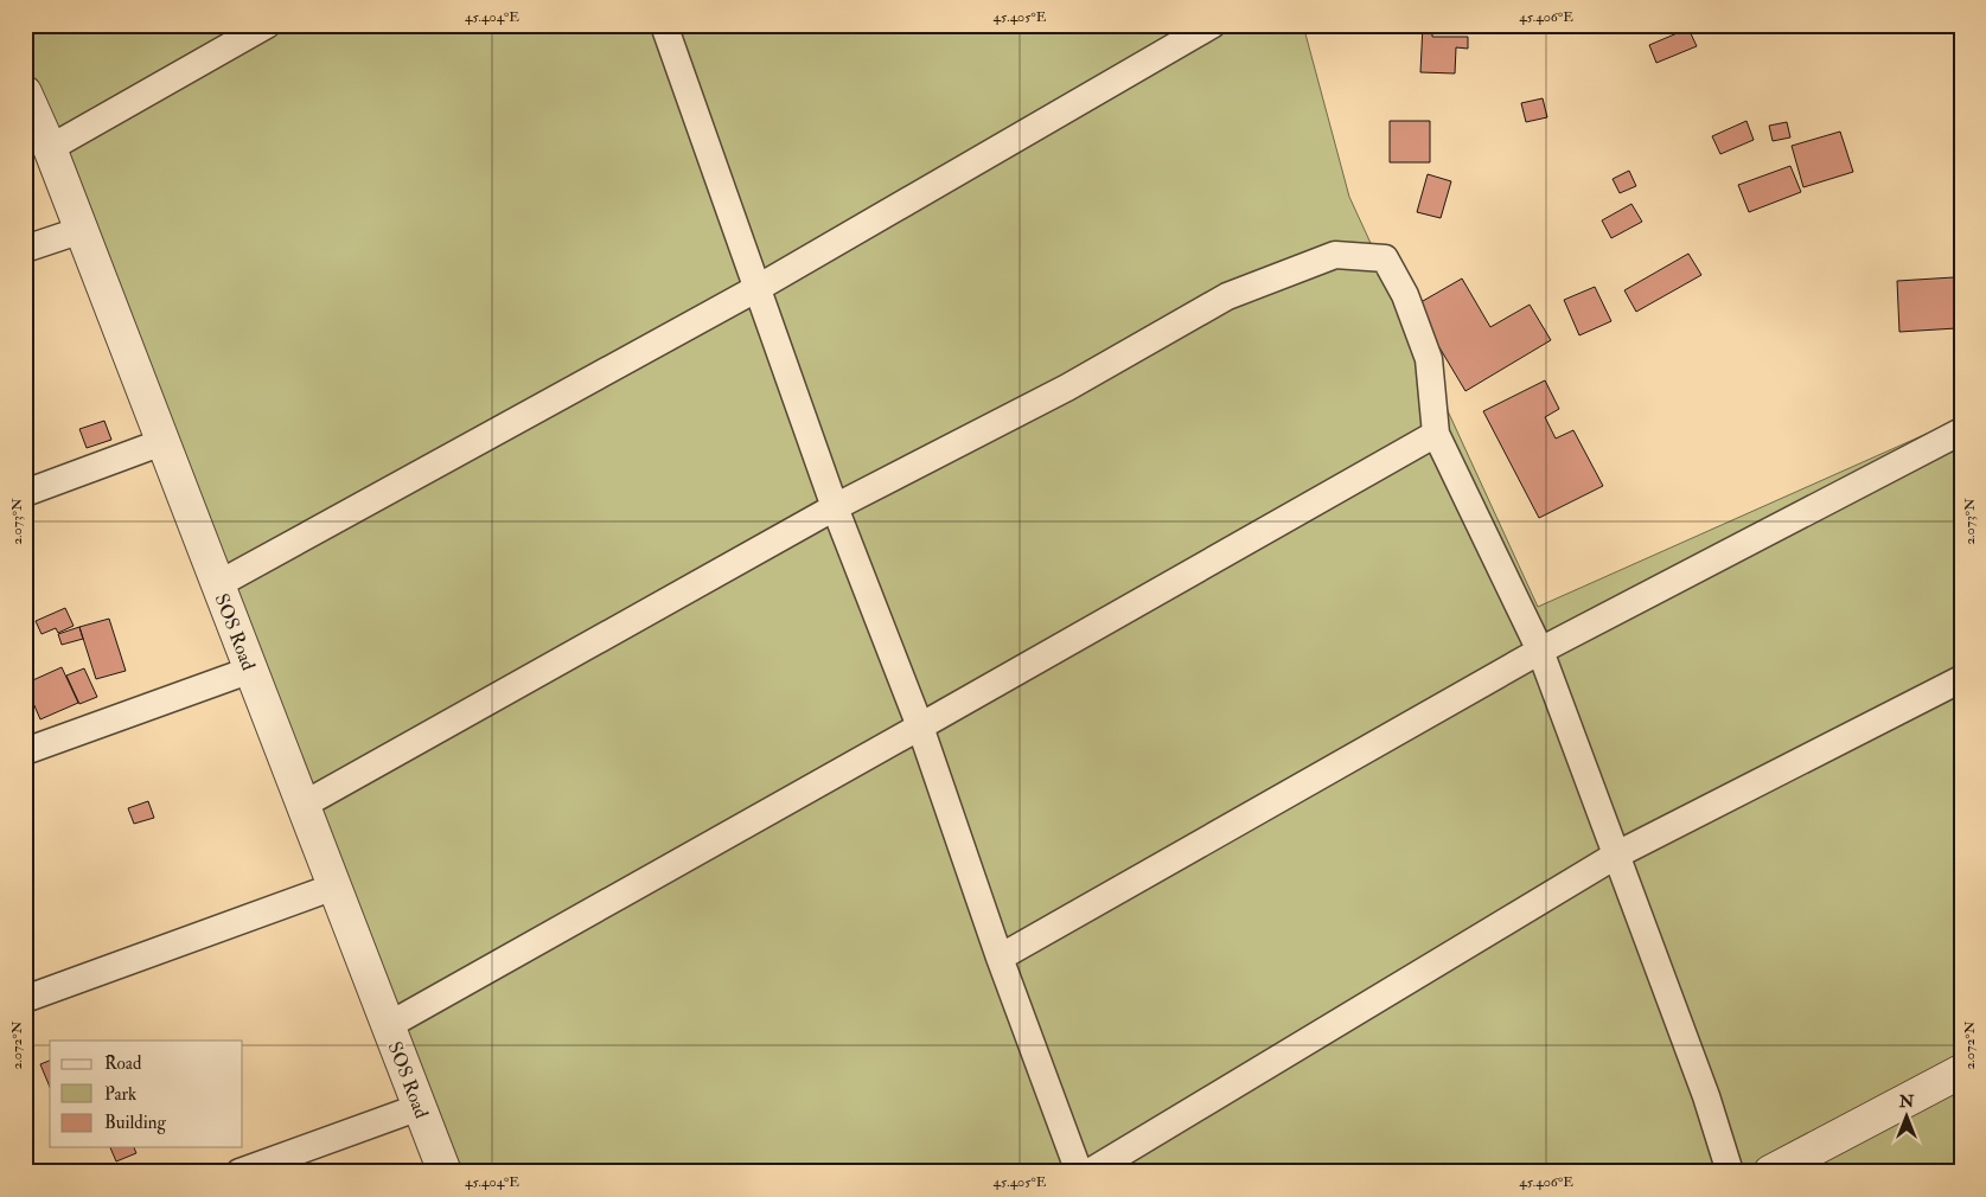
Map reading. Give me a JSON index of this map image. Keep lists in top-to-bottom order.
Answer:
{
  "streets": {
    "street": ["SOS Road"]
  },
  "legend": ["Road", "Park", "Building"],
  "north": "top",
  "coordinates": [
    "45.404°E",
    "45.405°E",
    "45.406°E",
    "2.073°N",
    "2.072°N"
  ]
}
